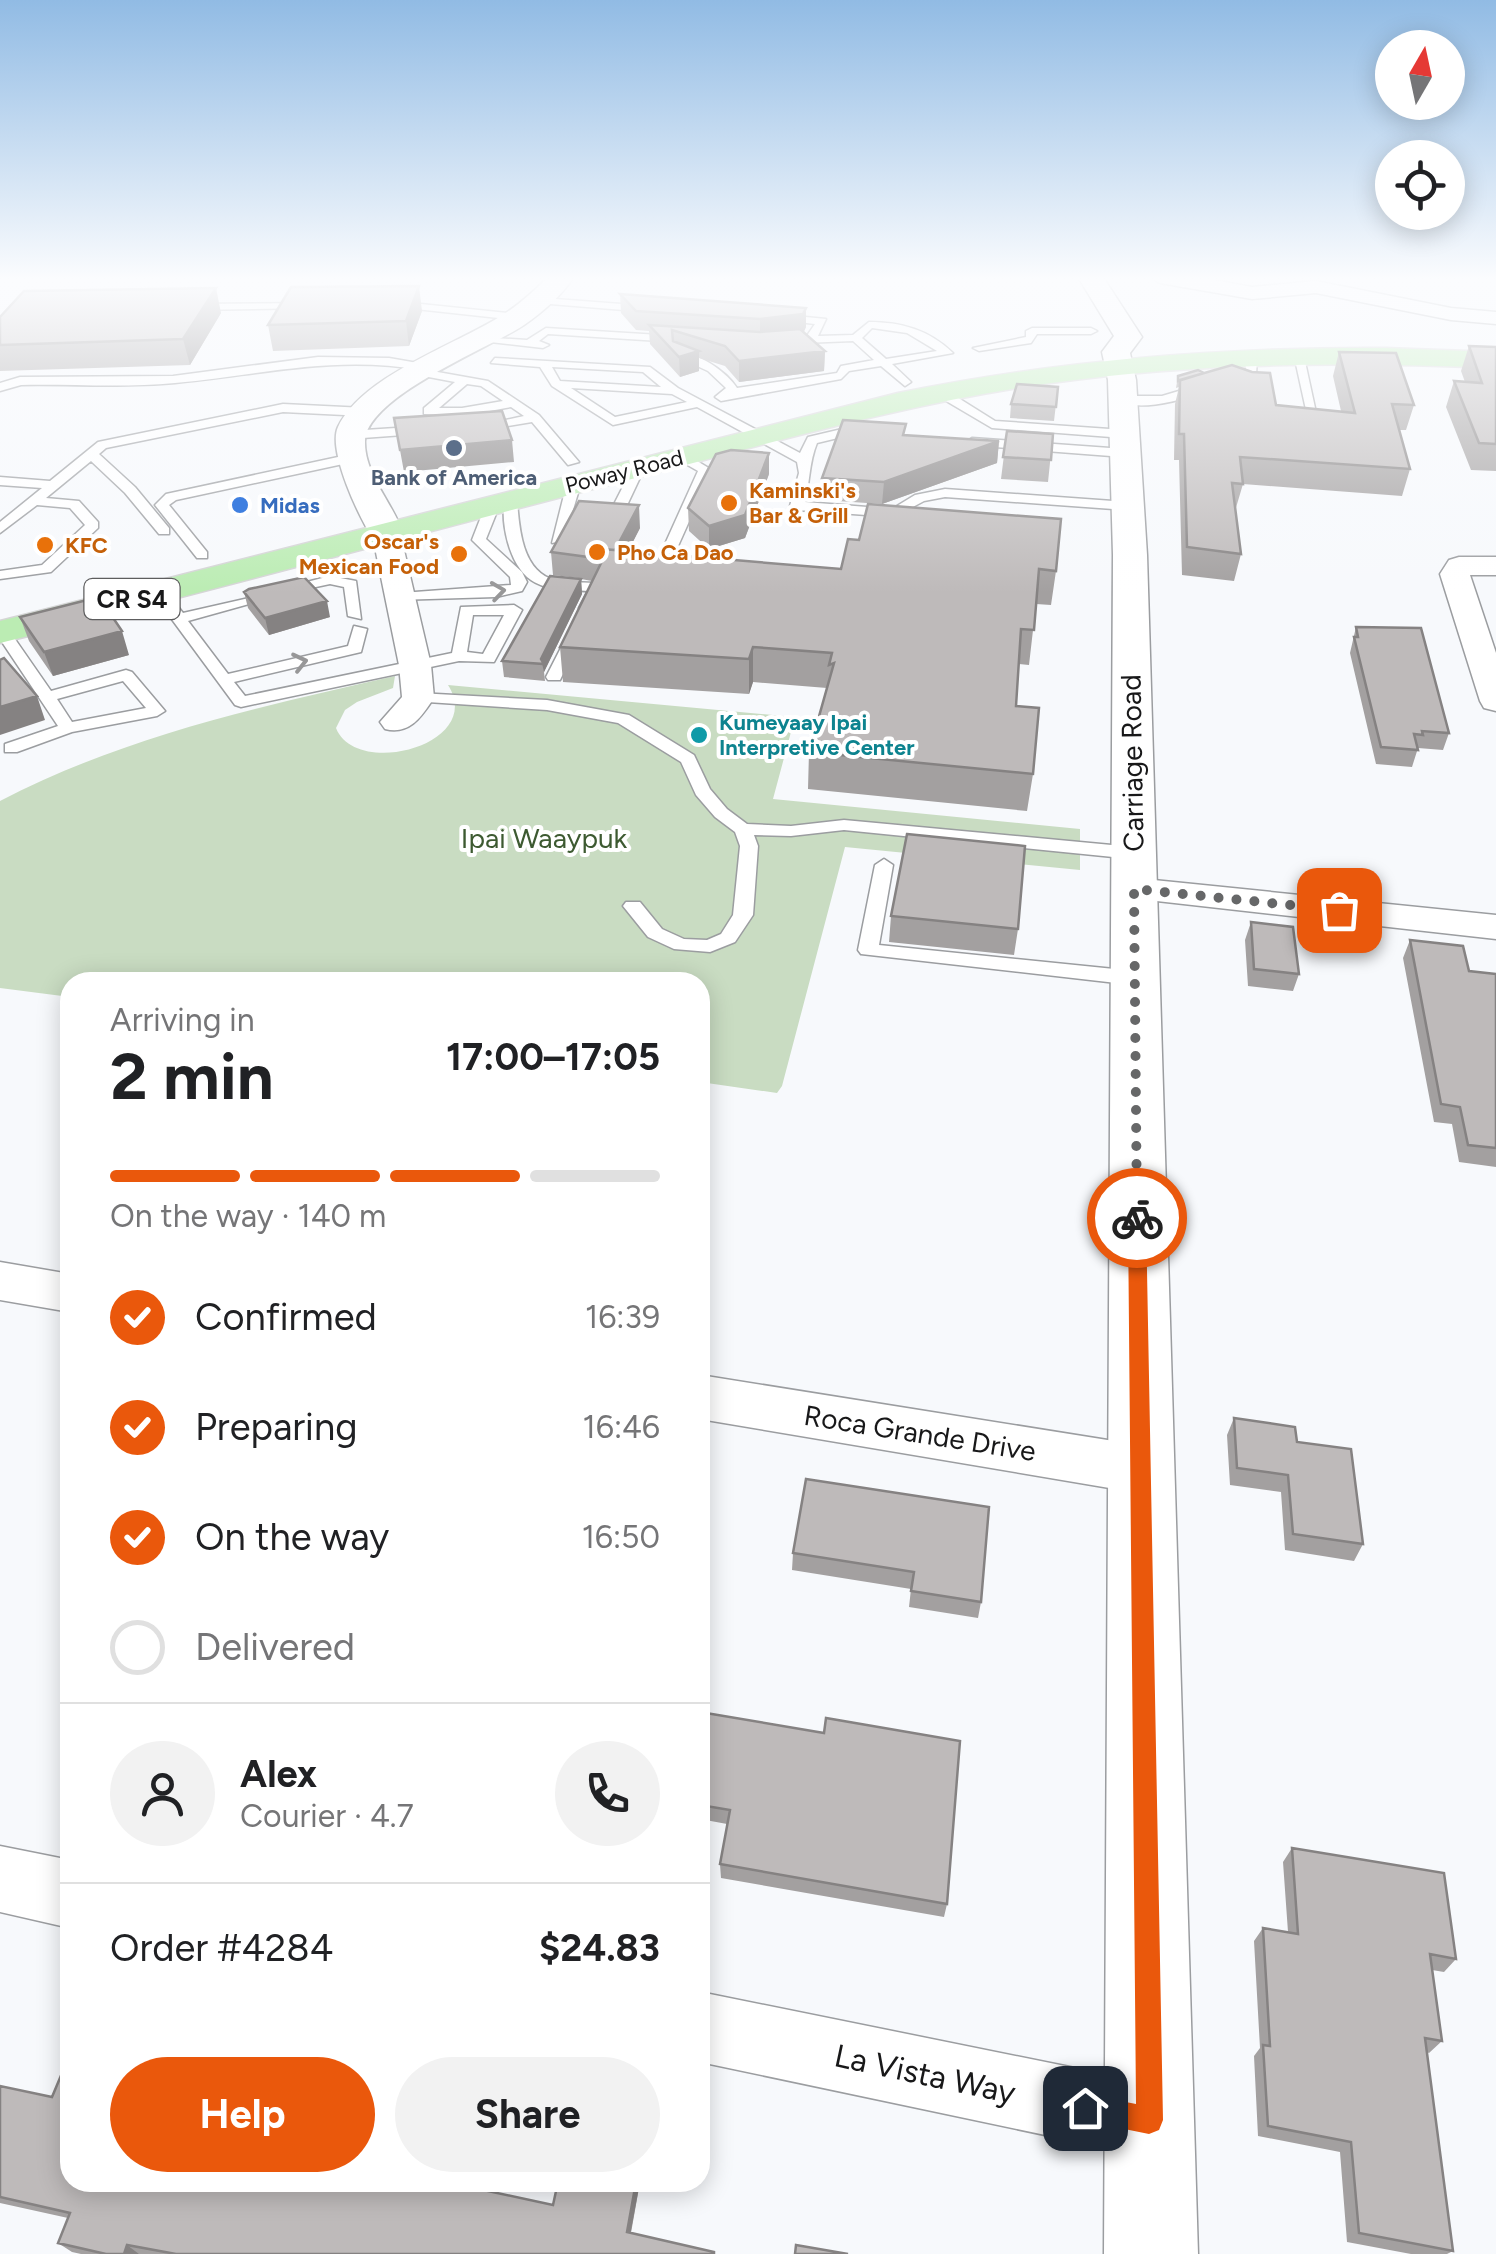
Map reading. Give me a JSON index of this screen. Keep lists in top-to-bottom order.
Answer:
{
  "streets": {
    "main road": ["Poway Road", "CR S4"],
    "street": ["Carriage Road", "Roca Grande Drive", "La Vista Way"]
  },
  "crossings": [
    ["Poway Road", "Carriage Road"],
    ["Carriage Road", "Roca Grande Drive"],
    ["Carriage Road", "La Vista Way"]
  ],
  "parks": ["Ipai Waaypuk"],
  "places": [
    "Bank of America",
    "Kaminski's Bar & Grill",
    "Midas",
    "KFC",
    "Pho Ca Dao",
    "Oscar's Mexican Food",
    "Kumeyaay Ipai Interpretive Center"
  ],
  "north": "top",
  "page": {
    "heading": ["2 min", "Arriving in", "17:00–17:05"],
    "panel": [
      "Alex",
      "Courier · 4.7",
      "Order #4284",
      "$24.83"
    ],
    "bar": "On the way · 140 m",
    "list": [
      ["Confirmed", "16:39"],
      ["Preparing", "16:46"],
      ["On the way", "16:50"],
      "Delivered"
    ],
    "buttons": ["Help", "Share"]
  }
}
